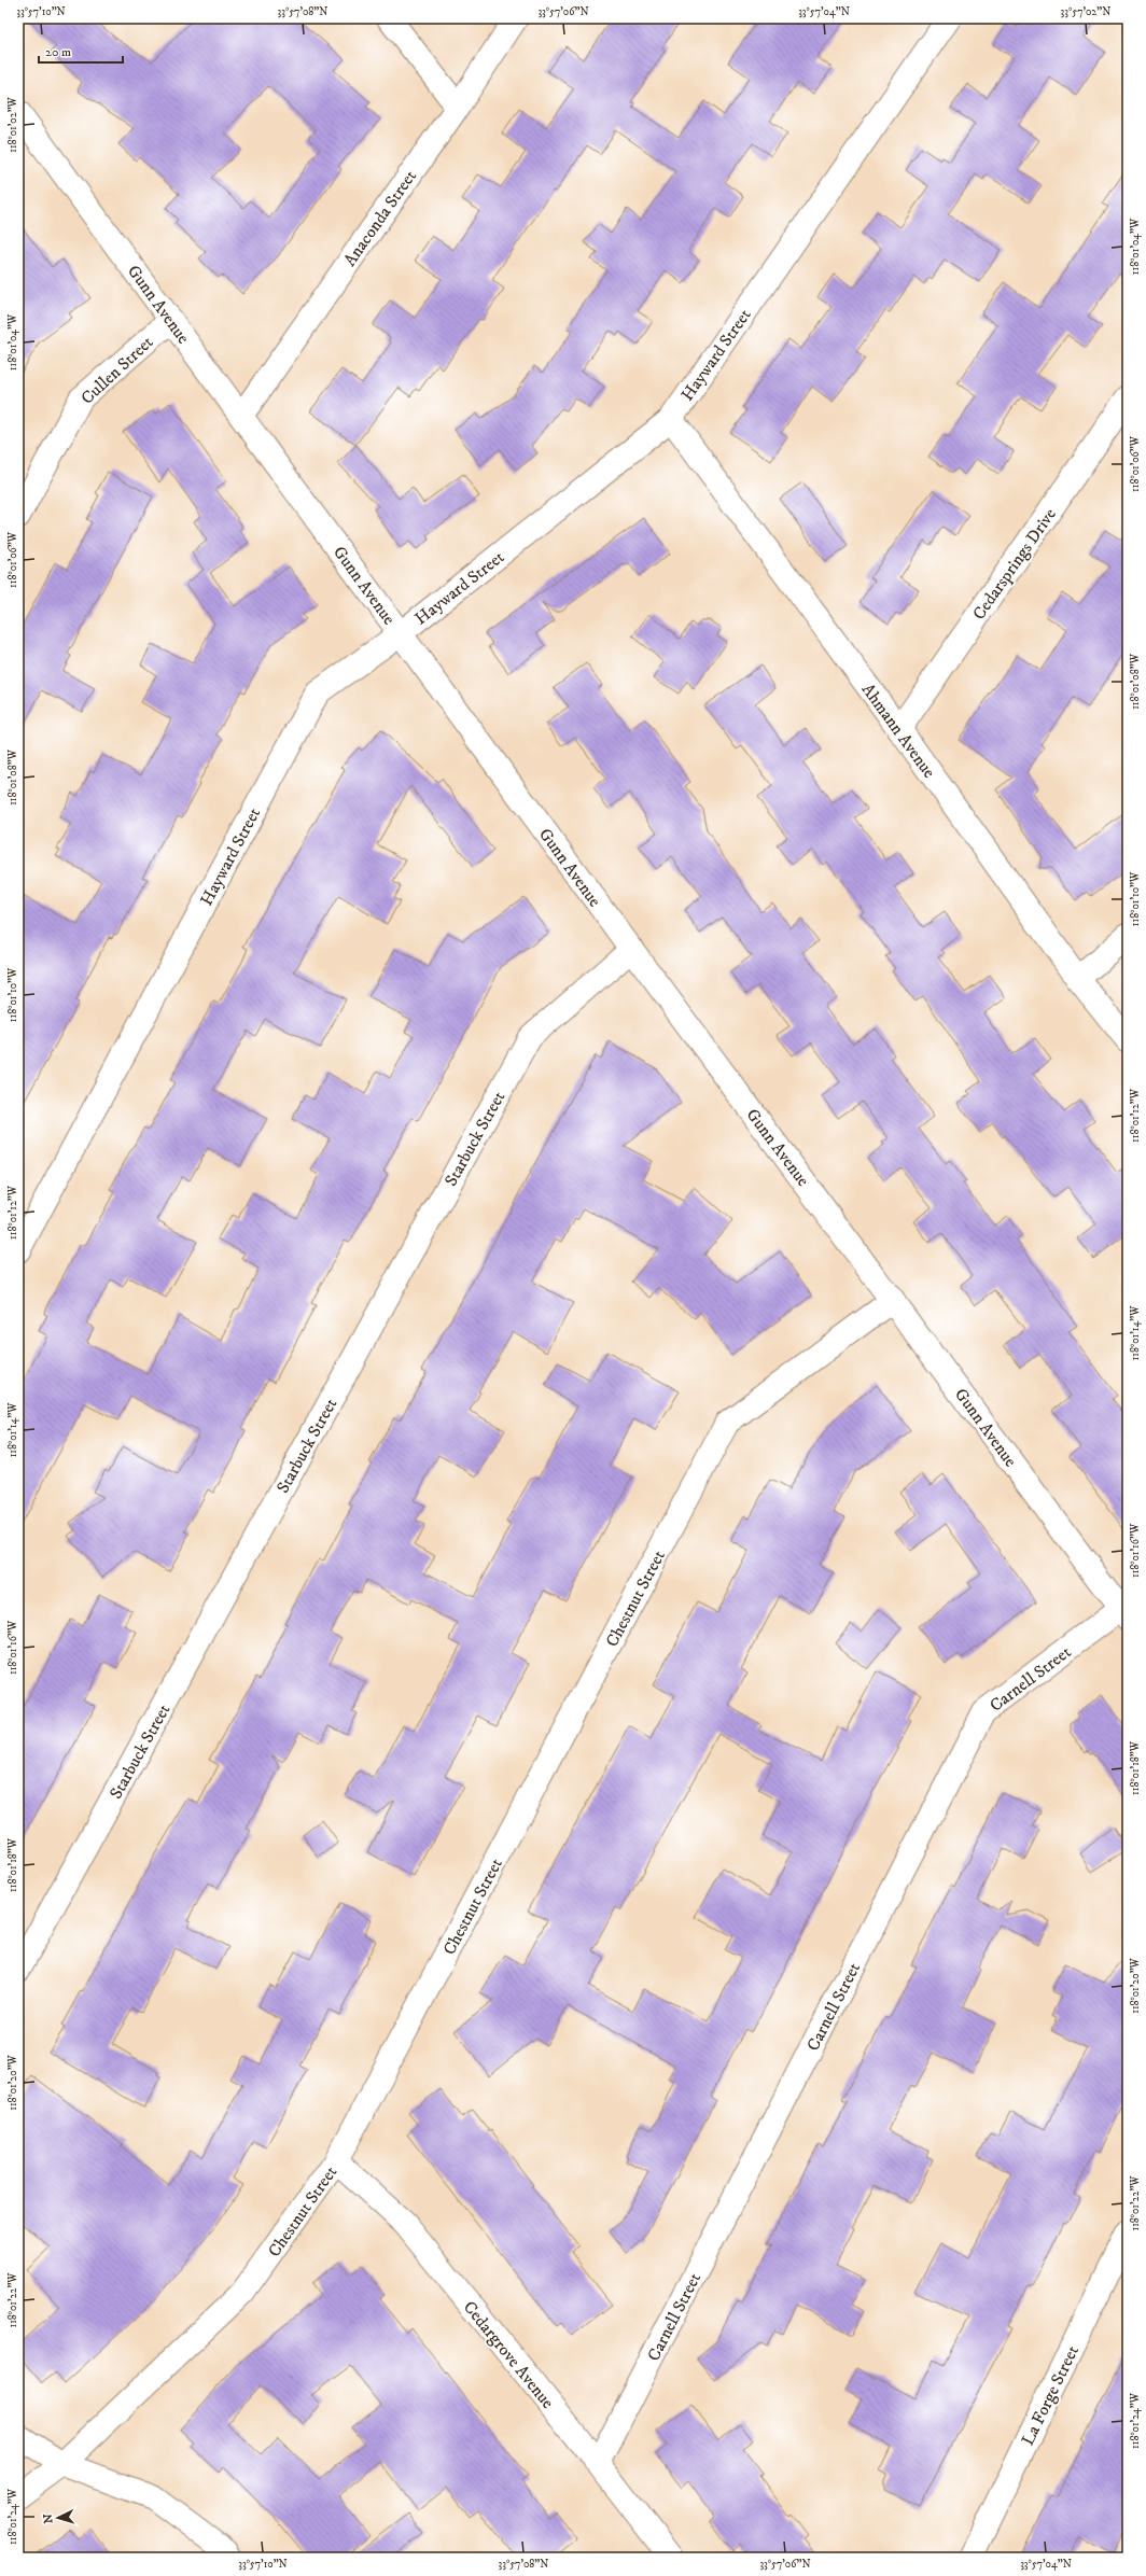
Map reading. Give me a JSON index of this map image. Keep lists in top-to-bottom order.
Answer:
{
  "streets": {
    "street": [
      "Anaconda Street",
      "Gunn Avenue",
      "Hayward Street",
      "Cullen Street",
      "Cedarsprings Drive",
      "Ahmann Avenue",
      "Starbuck Street",
      "Chestnut Street",
      "Carnell Street",
      "Cedargrove Avenue",
      "La Forge Street"
    ]
  },
  "crossings": [
    ["Anaconda Street", "Gunn Avenue"],
    ["Gunn Avenue", "Hayward Street"],
    ["Gunn Avenue", "Cullen Street"],
    ["Gunn Avenue", "Starbuck Street"],
    ["Gunn Avenue", "Chestnut Street"],
    ["Gunn Avenue", "Carnell Street"],
    ["Hayward Street", "Ahmann Avenue"],
    ["Cedarsprings Drive", "Ahmann Avenue"],
    ["Chestnut Street", "Cedargrove Avenue"],
    ["Carnell Street", "Cedargrove Avenue"]
  ],
  "scale_bar": "20 m",
  "north": "left",
  "coordinates": [
    "33°57'10\"N",
    "33°57'08\"N",
    "33°57'06\"N",
    "33°57'04\"N",
    "33°57'02\"N",
    "118°01'02\"W",
    "118°01'04\"W",
    "118°01'06\"W",
    "118°01'08\"W",
    "118°01'10\"W",
    "118°01'12\"W",
    "118°01'14\"W",
    "118°01'16\"W",
    "118°01'18\"W",
    "118°01'20\"W",
    "118°01'22\"W",
    "118°01'24\"W"
  ]
}
